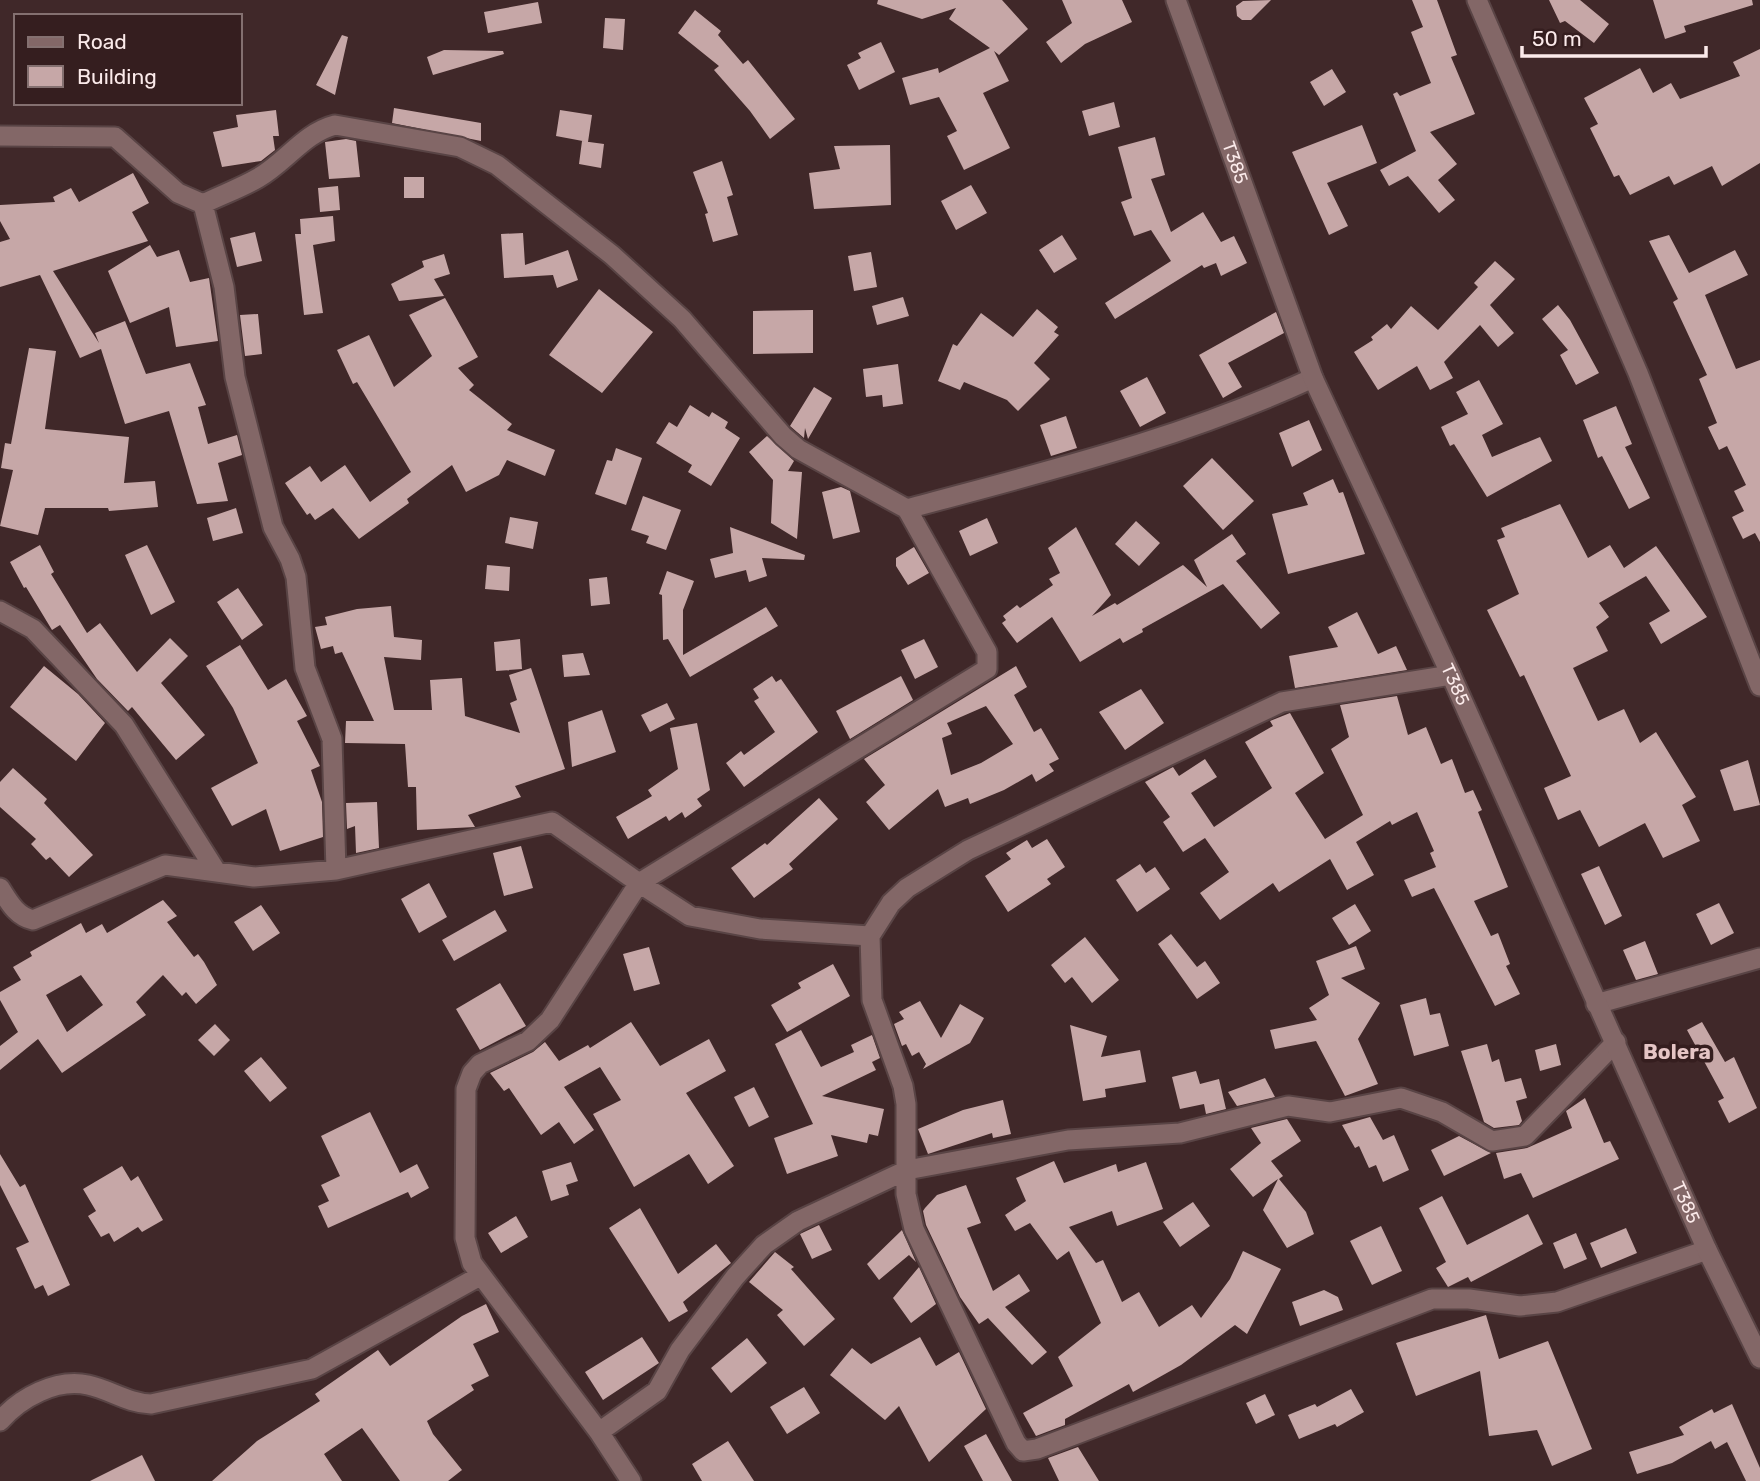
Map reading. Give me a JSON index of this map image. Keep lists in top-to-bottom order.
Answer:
{
  "streets": {
    "street": ["T385"]
  },
  "districts": ["Bolera"],
  "legend": ["Road", "Building"],
  "scale_bar": "50 m"
}
